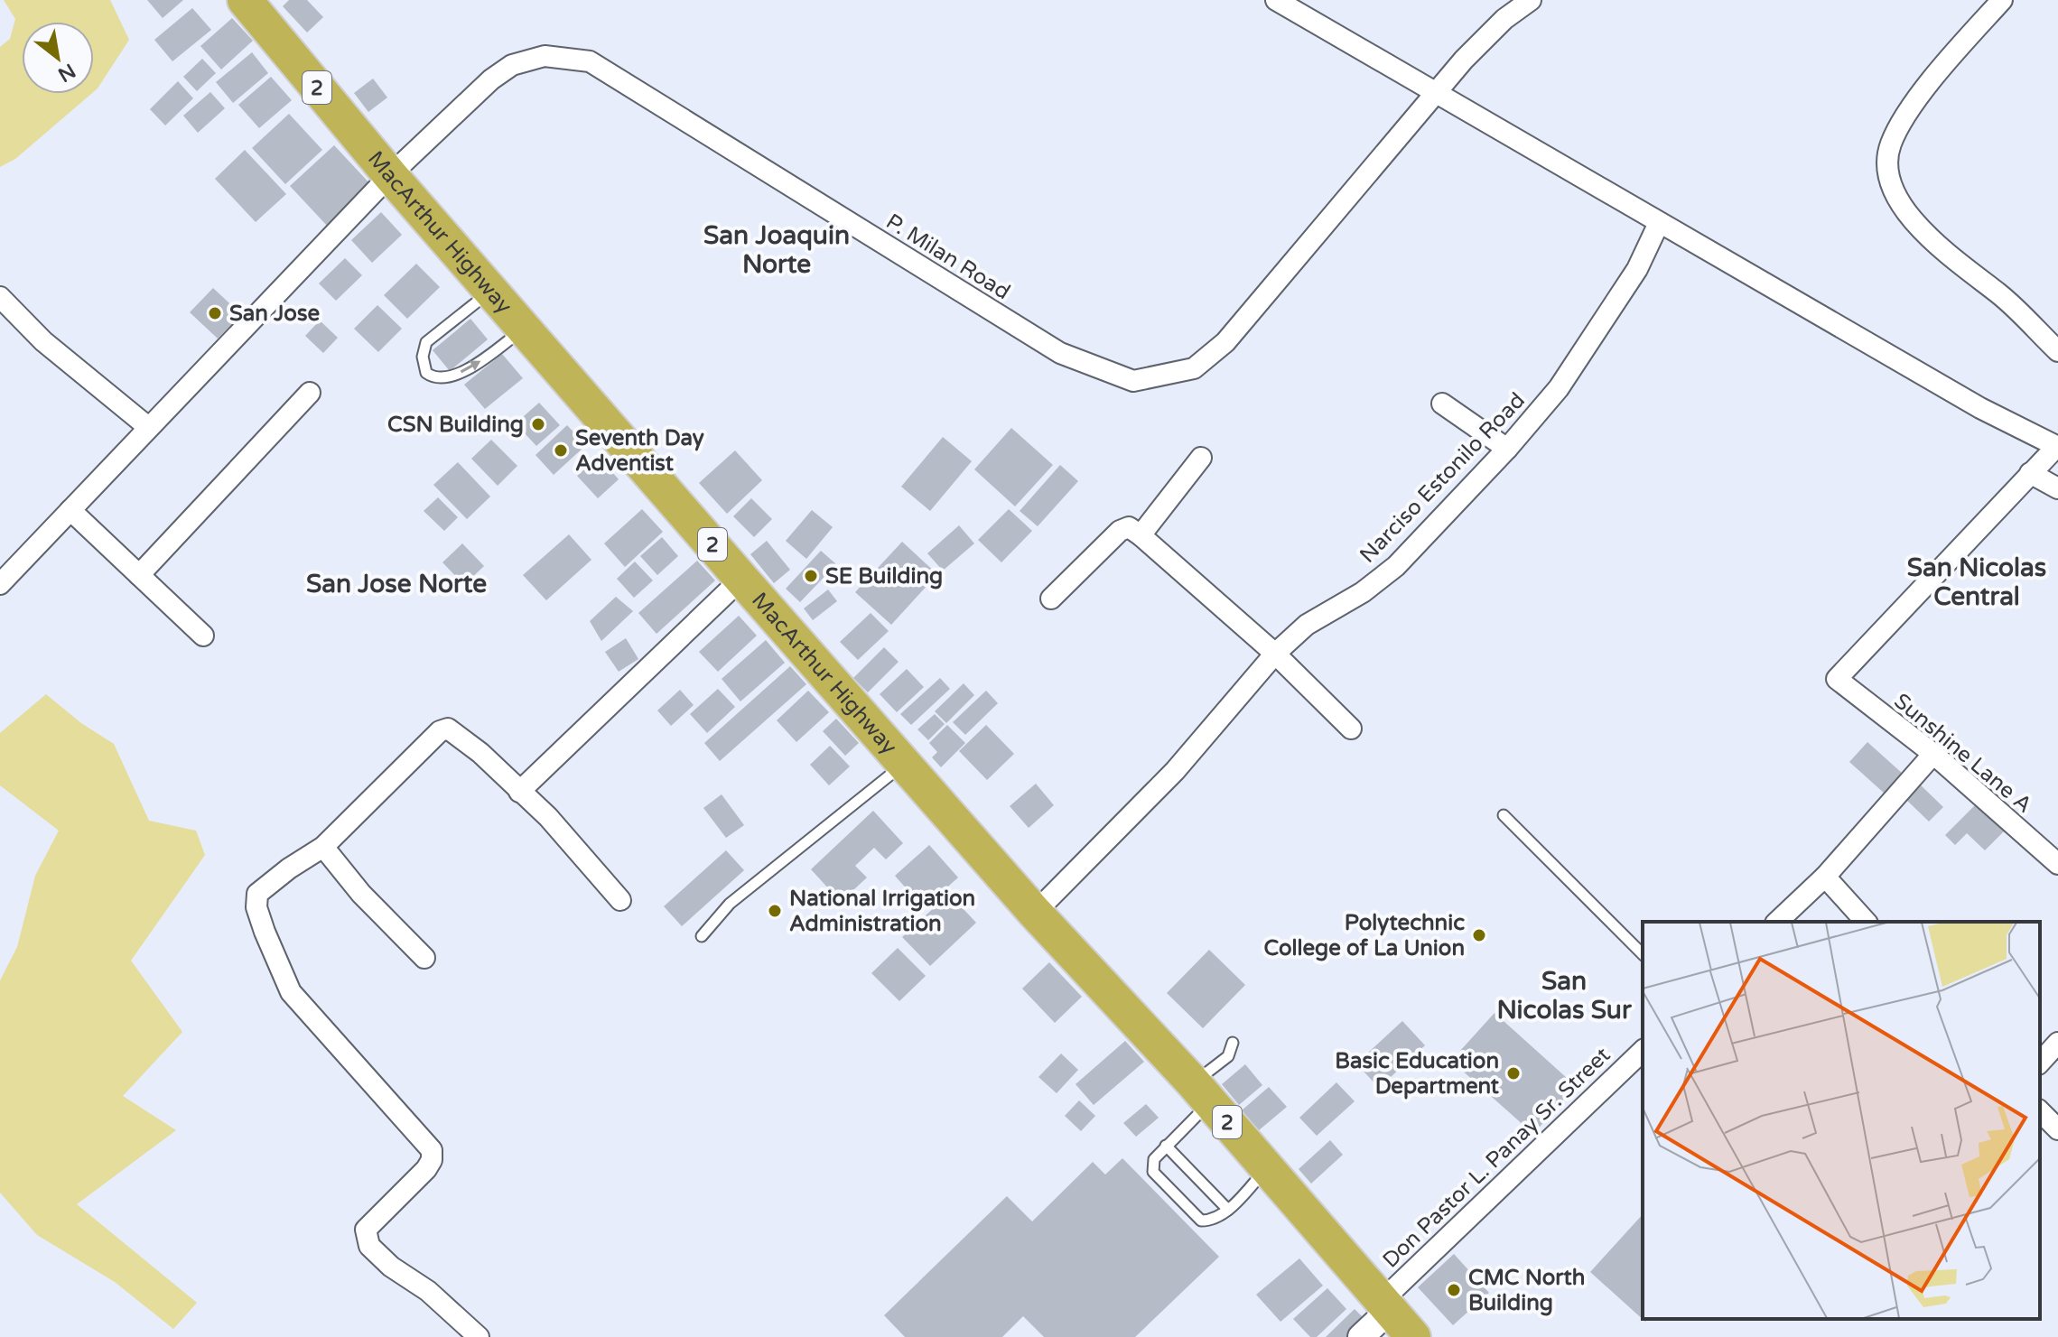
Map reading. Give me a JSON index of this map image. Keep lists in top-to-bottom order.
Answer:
{
  "streets": {
    "highway": ["2", "MacArthur Highway"],
    "street": [
      "P. Milan Road",
      "Narciso Estonilo Road",
      "Sunshine Lane A",
      "Don Pastor L. Panay Sr. Street"
    ]
  },
  "crossings": [
    ["MacArthur Highway", "P. Milan Road"],
    ["MacArthur Highway", "Narciso Estonilo Road"],
    ["MacArthur Highway", "Don Pastor L. Panay Sr. Street"]
  ],
  "districts": [
    "San Joaquin Norte",
    "San Nicolas Central",
    "San Jose Norte",
    "San Nicolas Sur"
  ],
  "places": [
    "San Jose",
    "CSN Building",
    "Seventh Day Adventist",
    "SE Building",
    "National Irrigation Administration",
    "Polytechnic College of La Union",
    "Basic Education Department",
    "CMC North Building"
  ],
  "north": "bottom right"
}
